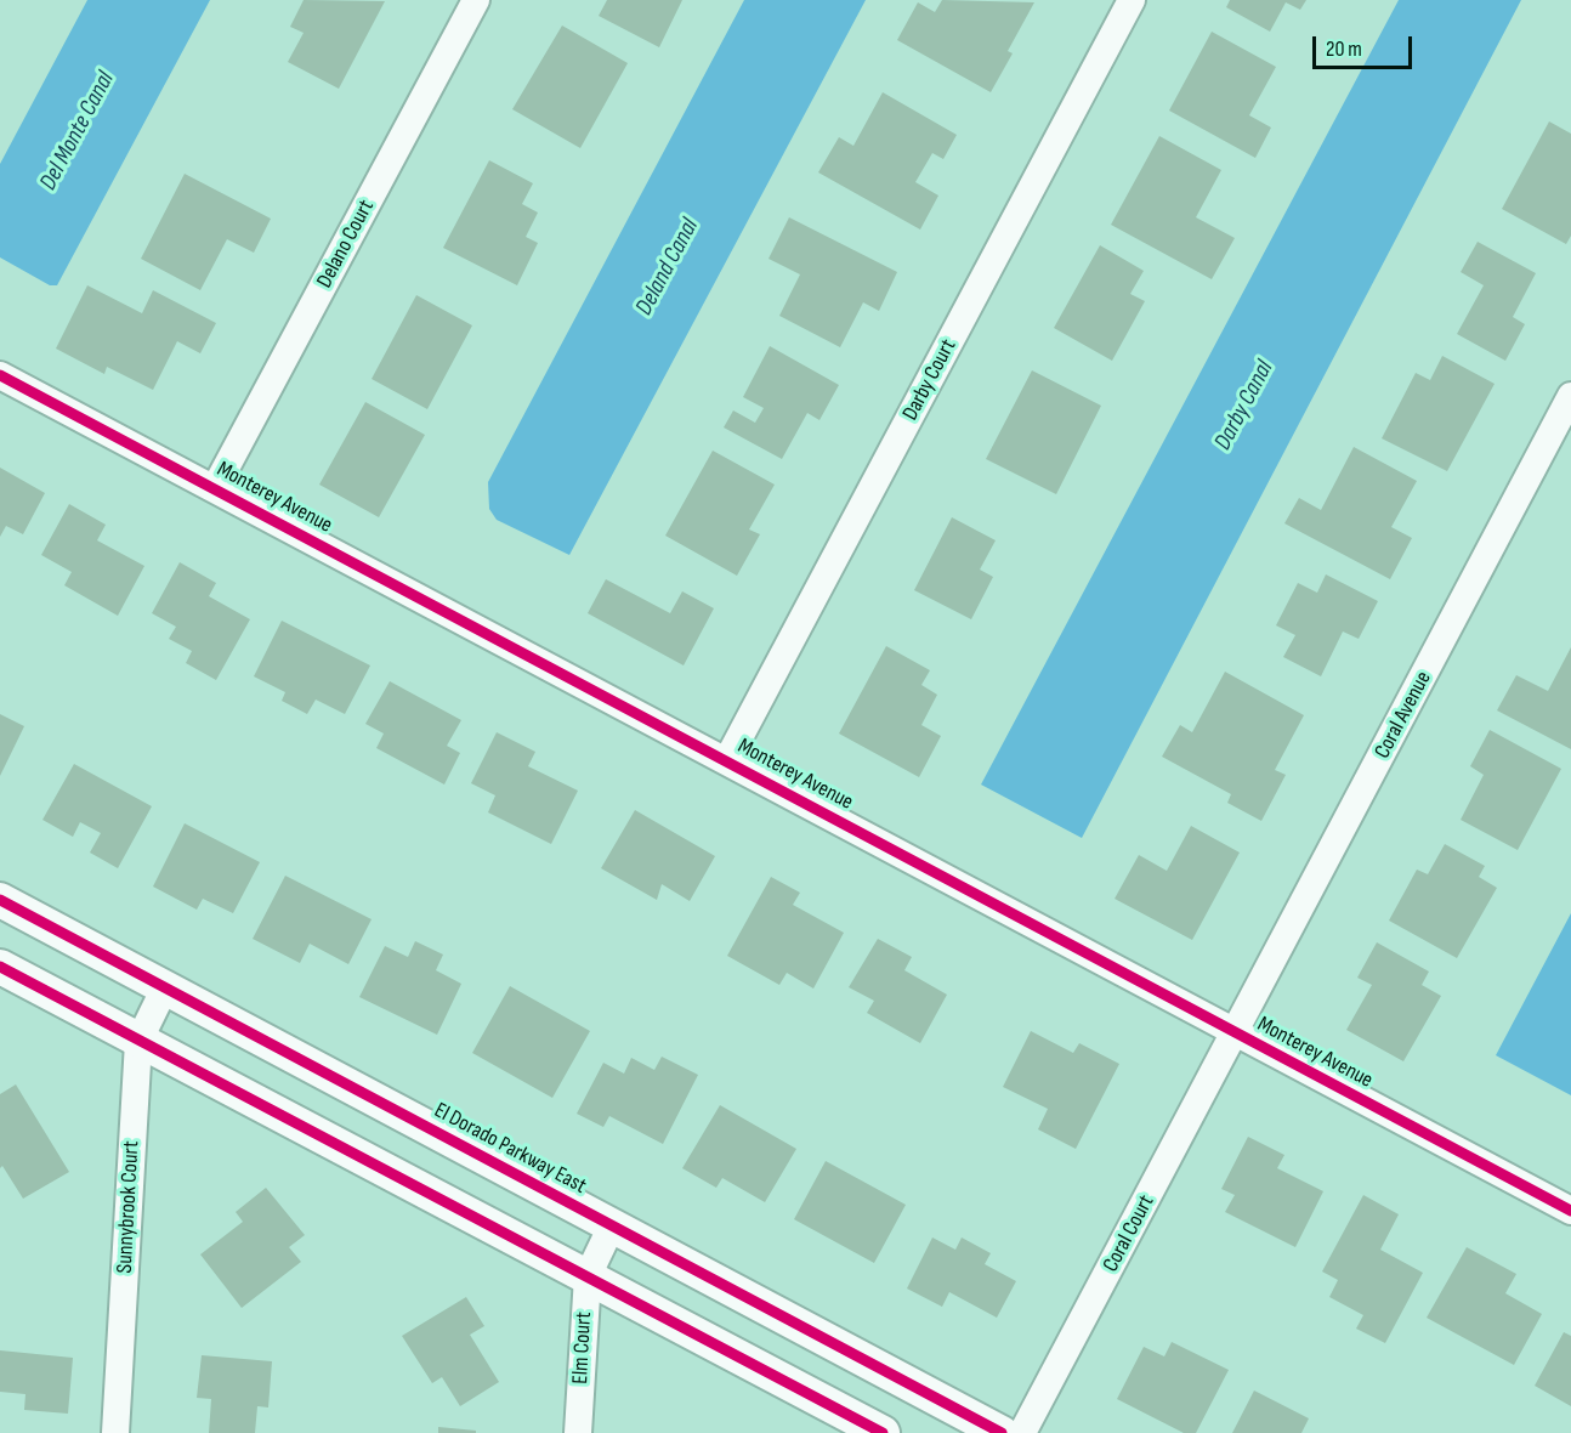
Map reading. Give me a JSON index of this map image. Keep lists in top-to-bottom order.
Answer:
{
  "streets": {
    "street": [
      "Delano Court",
      "Darby Court",
      "Monterey Avenue",
      "Coral Avenue",
      "El Dorado Parkway East",
      "Sunnybrook Court",
      "Coral Court",
      "Elm Court"
    ]
  },
  "crossings": [
    ["Delano Court", "Monterey Avenue"],
    ["Darby Court", "Monterey Avenue"],
    ["Monterey Avenue", "Coral Avenue"],
    ["Monterey Avenue", "Coral Court"],
    ["Coral Avenue", "Coral Court"],
    ["El Dorado Parkway East", "Sunnybrook Court"],
    ["El Dorado Parkway East", "Elm Court"]
  ],
  "water": ["Del Monte Canal", "Deland Canal", "Darby Canal"],
  "scale_bar": "20 m"
}
